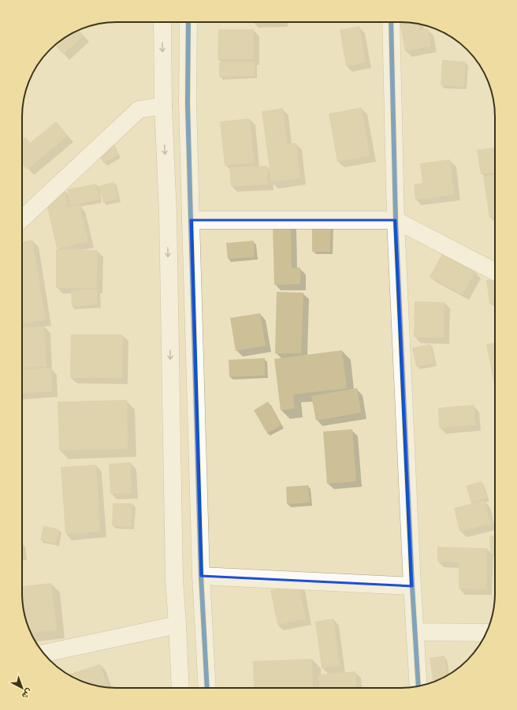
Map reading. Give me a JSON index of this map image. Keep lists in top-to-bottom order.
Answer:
{
  "north": "bottom right"
}
